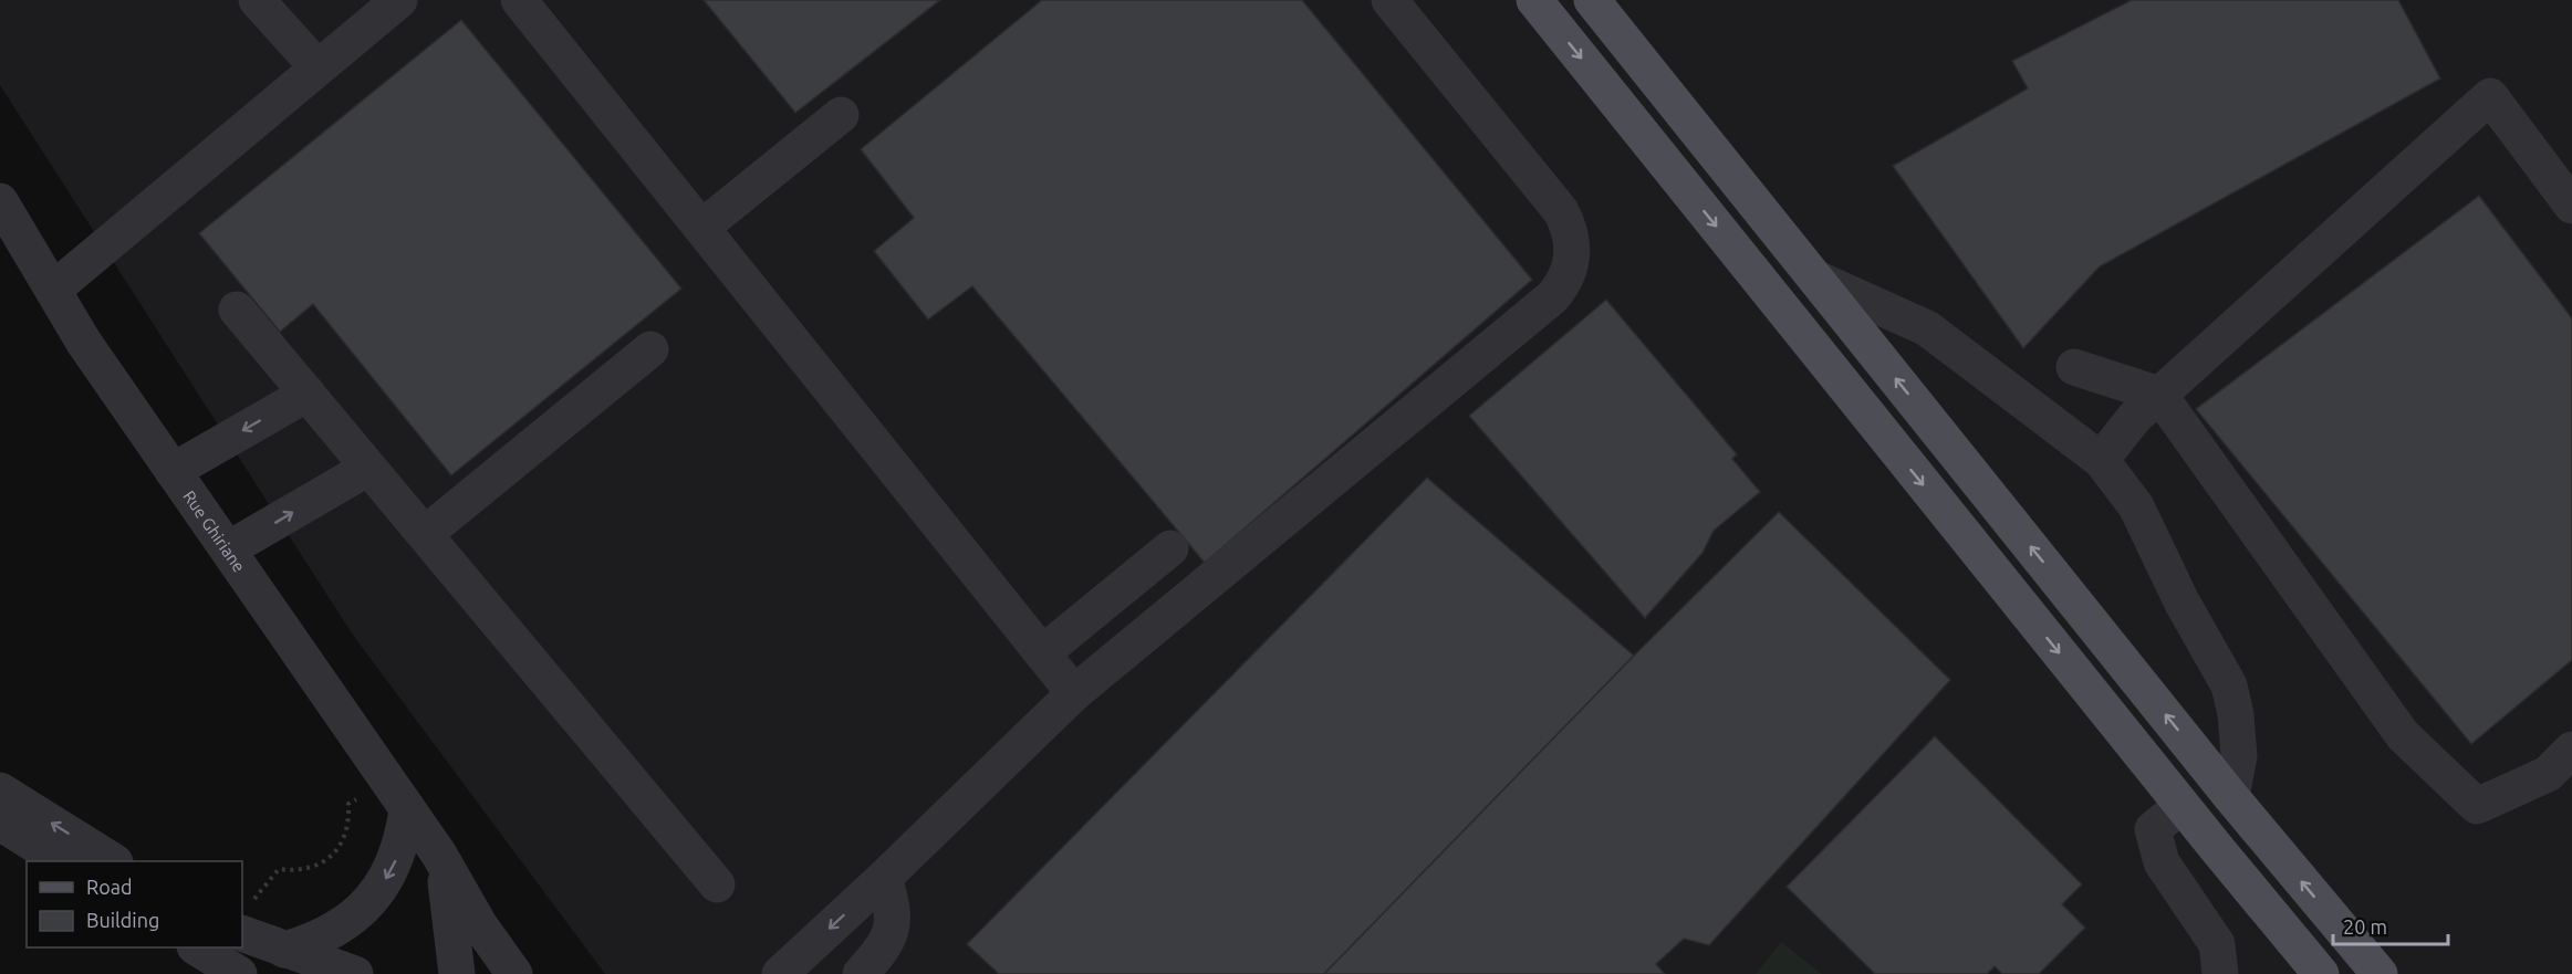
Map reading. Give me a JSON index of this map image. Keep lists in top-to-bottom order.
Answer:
{
  "streets": {
    "street": ["Rue Ghiriane"]
  },
  "legend": ["Road", "Building"],
  "scale_bar": "20 m"
}
